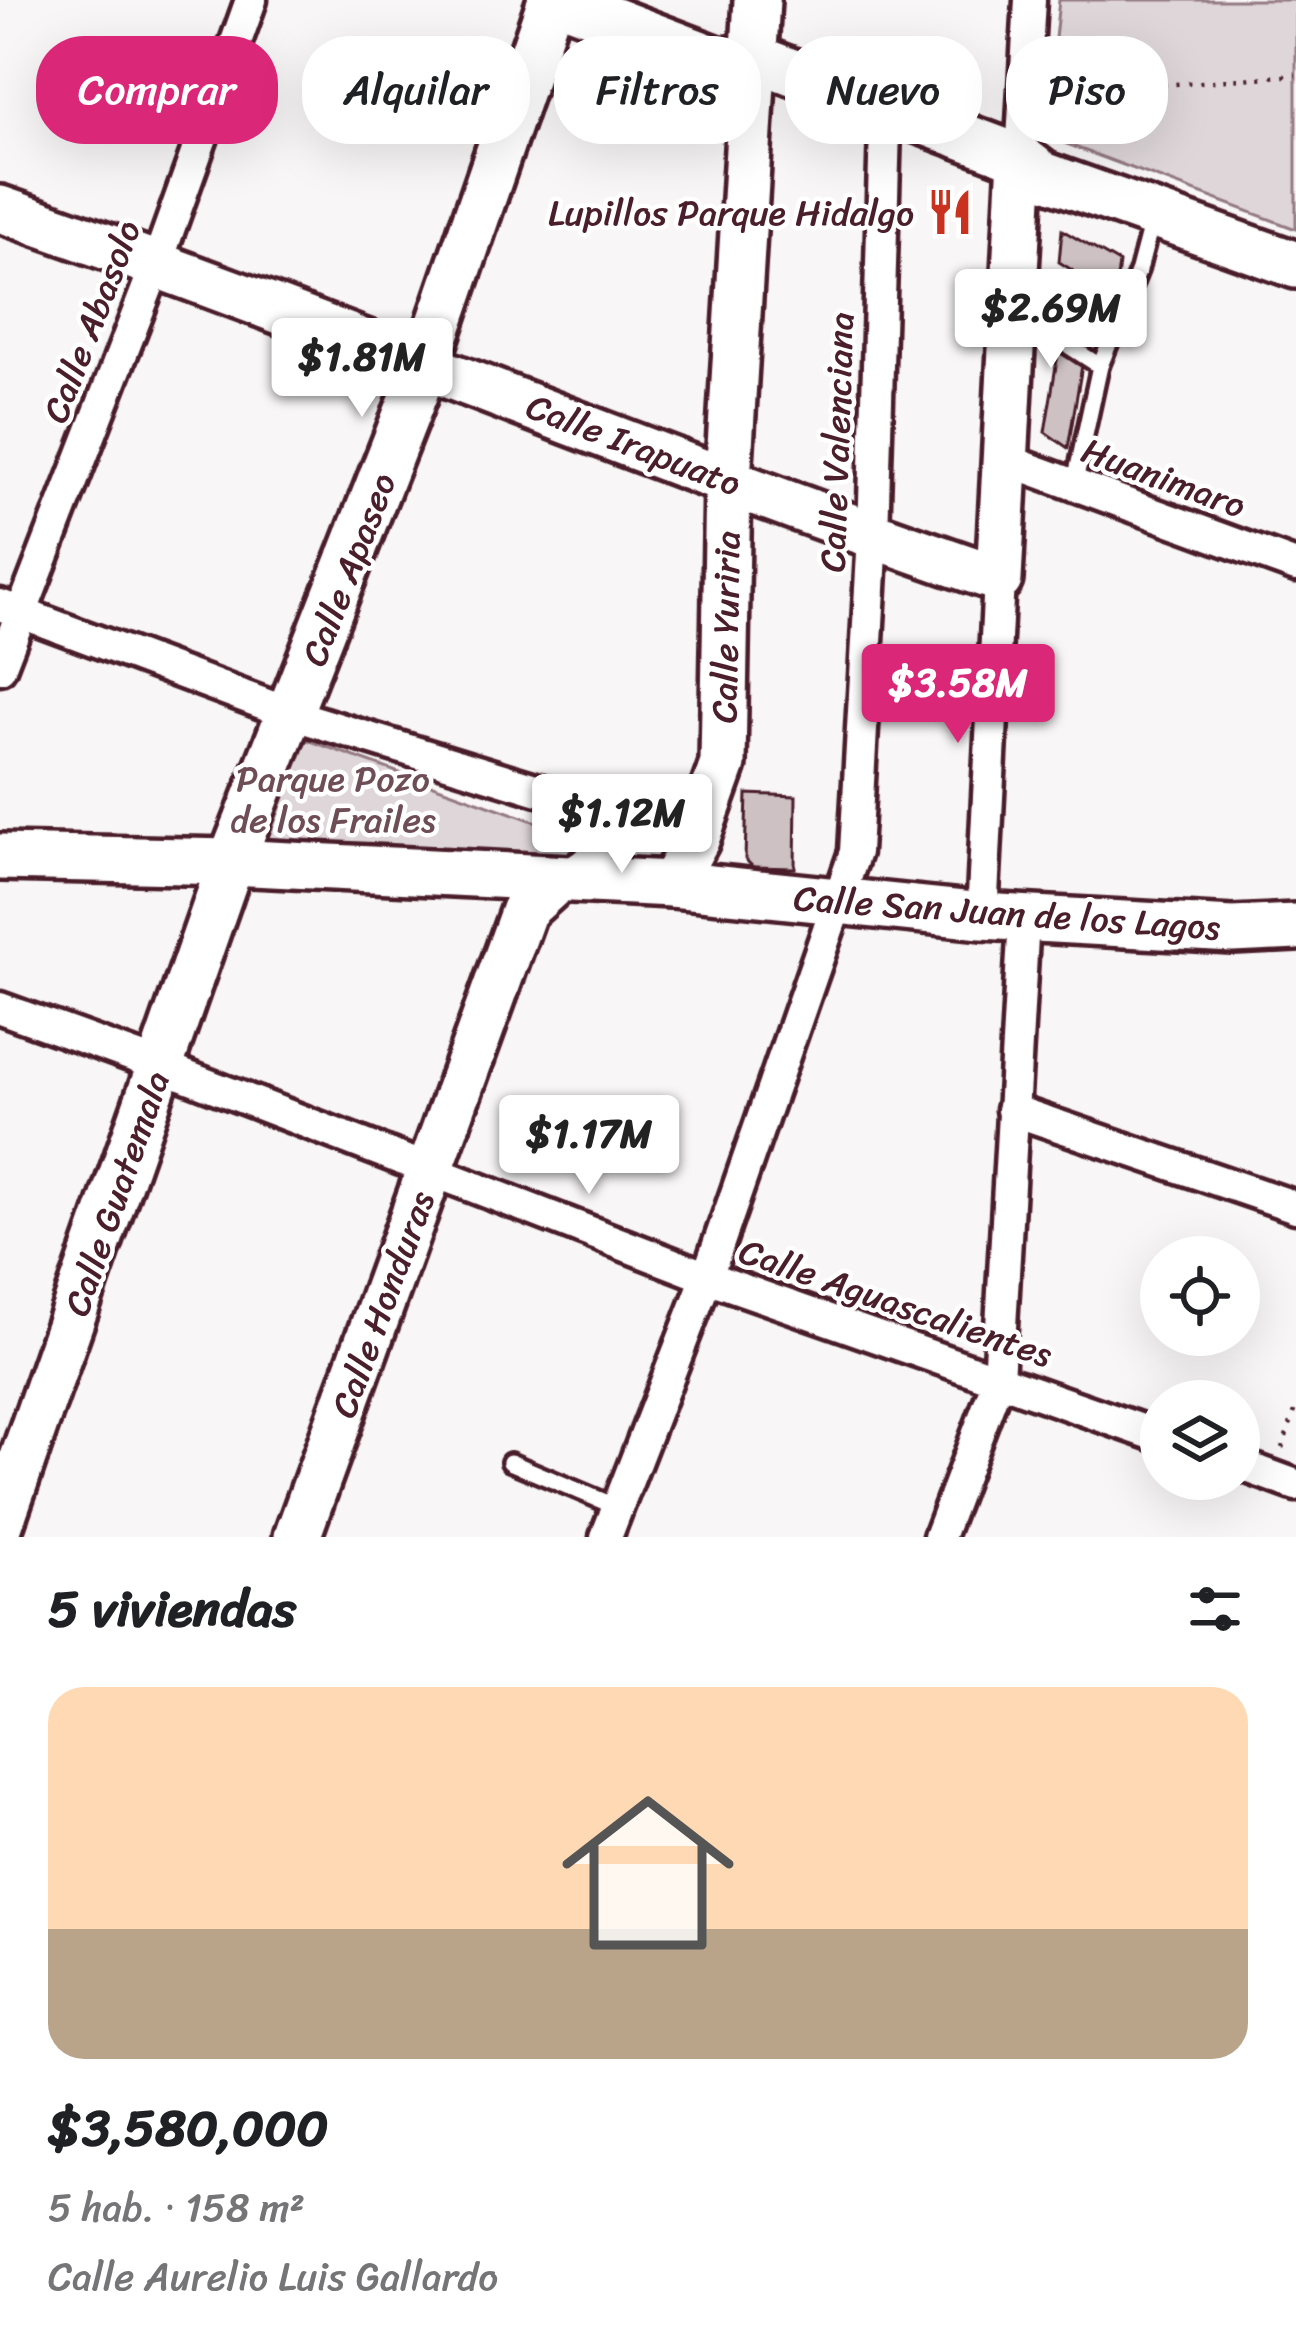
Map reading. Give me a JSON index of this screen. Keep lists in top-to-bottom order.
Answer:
{
  "streets": {
    "street": [
      "Calle Abasolo",
      "Calle Valenciana",
      "Calle Irapuato",
      "Huanimaro",
      "Calle Apaseo",
      "Calle Yuriria",
      "Calle San Juan de los Lagos",
      "Calle Guatemala",
      "Calle Aguascalientes",
      "Calle Honduras"
    ]
  },
  "crossings": [
    ["Calle Abasolo", "Calle Irapuato"],
    ["Calle Valenciana", "Calle Irapuato"],
    ["Calle Valenciana", "Calle San Juan de los Lagos"],
    ["Calle Valenciana", "Calle Aguascalientes"],
    ["Calle Irapuato", "Calle Apaseo"],
    ["Calle Irapuato", "Calle Yuriria"],
    ["Calle Apaseo", "Calle San Juan de los Lagos"],
    ["Calle Apaseo", "Calle Guatemala"],
    ["Calle Yuriria", "Calle San Juan de los Lagos"],
    ["Calle San Juan de los Lagos", "Calle Guatemala"],
    ["Calle San Juan de los Lagos", "Calle Honduras"],
    ["Calle Guatemala", "Calle Aguascalientes"],
    ["Calle Aguascalientes", "Calle Honduras"]
  ],
  "parks": ["Parque Pozo de los Frailes"],
  "places": {
    "restaurant": ["Lupillos Parque Hidalgo"]
  },
  "page": {
    "chip": [
      "Comprar",
      "Alquilar",
      "Filtros",
      "Nuevo",
      "Piso"
    ],
    "price": [
      "$2.69M",
      "$1.81M",
      "$3.58M",
      "$1.12M",
      "$1.17M"
    ],
    "heading": "5 viviendas",
    "list": [
      {
        "name": "$3,580,000",
        "note": "5 hab. · 158 m² · Calle Aurelio Luis Gallardo"
      }
    ]
  }
}
